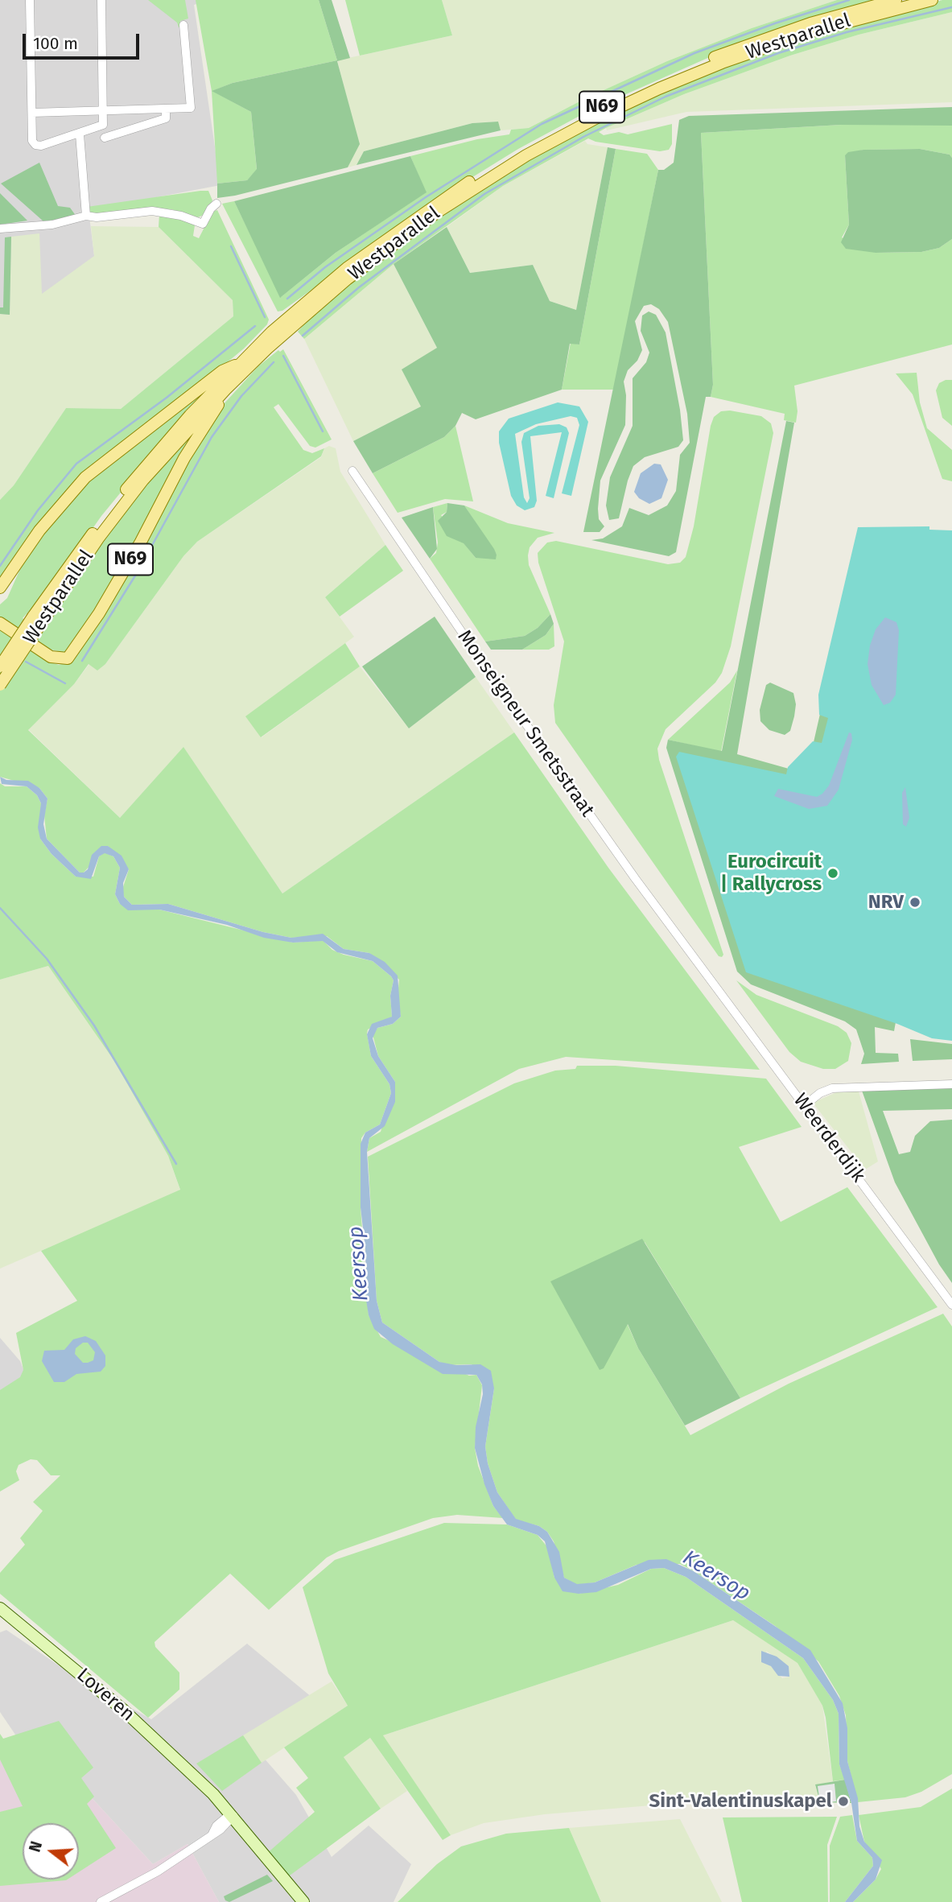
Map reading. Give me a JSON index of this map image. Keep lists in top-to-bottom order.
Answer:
{
  "streets": {
    "main road": ["Westparallel", "N69"],
    "street": ["Monseigneur Smetsstraat", "Weerderdijk", "Loveren"]
  },
  "crossings": [
    ["Westparallel", "N69"],
    ["Monseigneur Smetsstraat", "Weerderdijk"]
  ],
  "water": ["Keersop"],
  "places": ["Eurocircuit | Rallycross", "NRV", "Sint-Valentinuskapel"],
  "scale_bar": "100 m",
  "north": "left"
}
